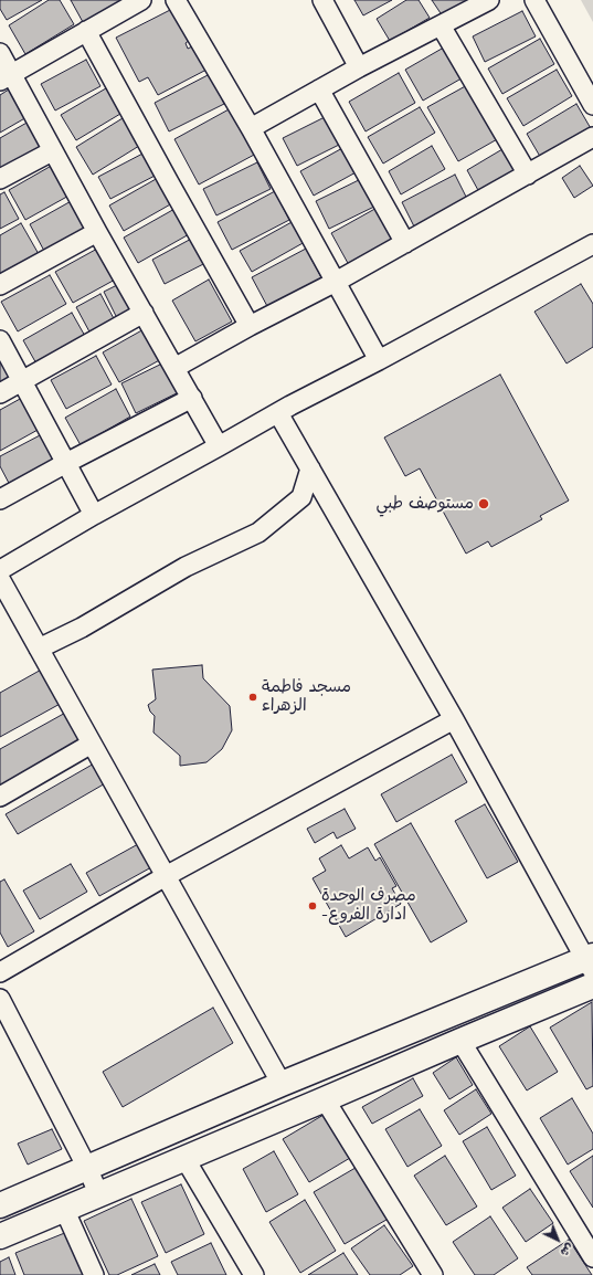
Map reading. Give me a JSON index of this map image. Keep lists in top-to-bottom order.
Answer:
{
  "places": ["مستوصف طبي", "مسجد فاطمة الزهراء", "مصرف الوحدة -ادارة الفروع"],
  "north": "bottom right"
}
